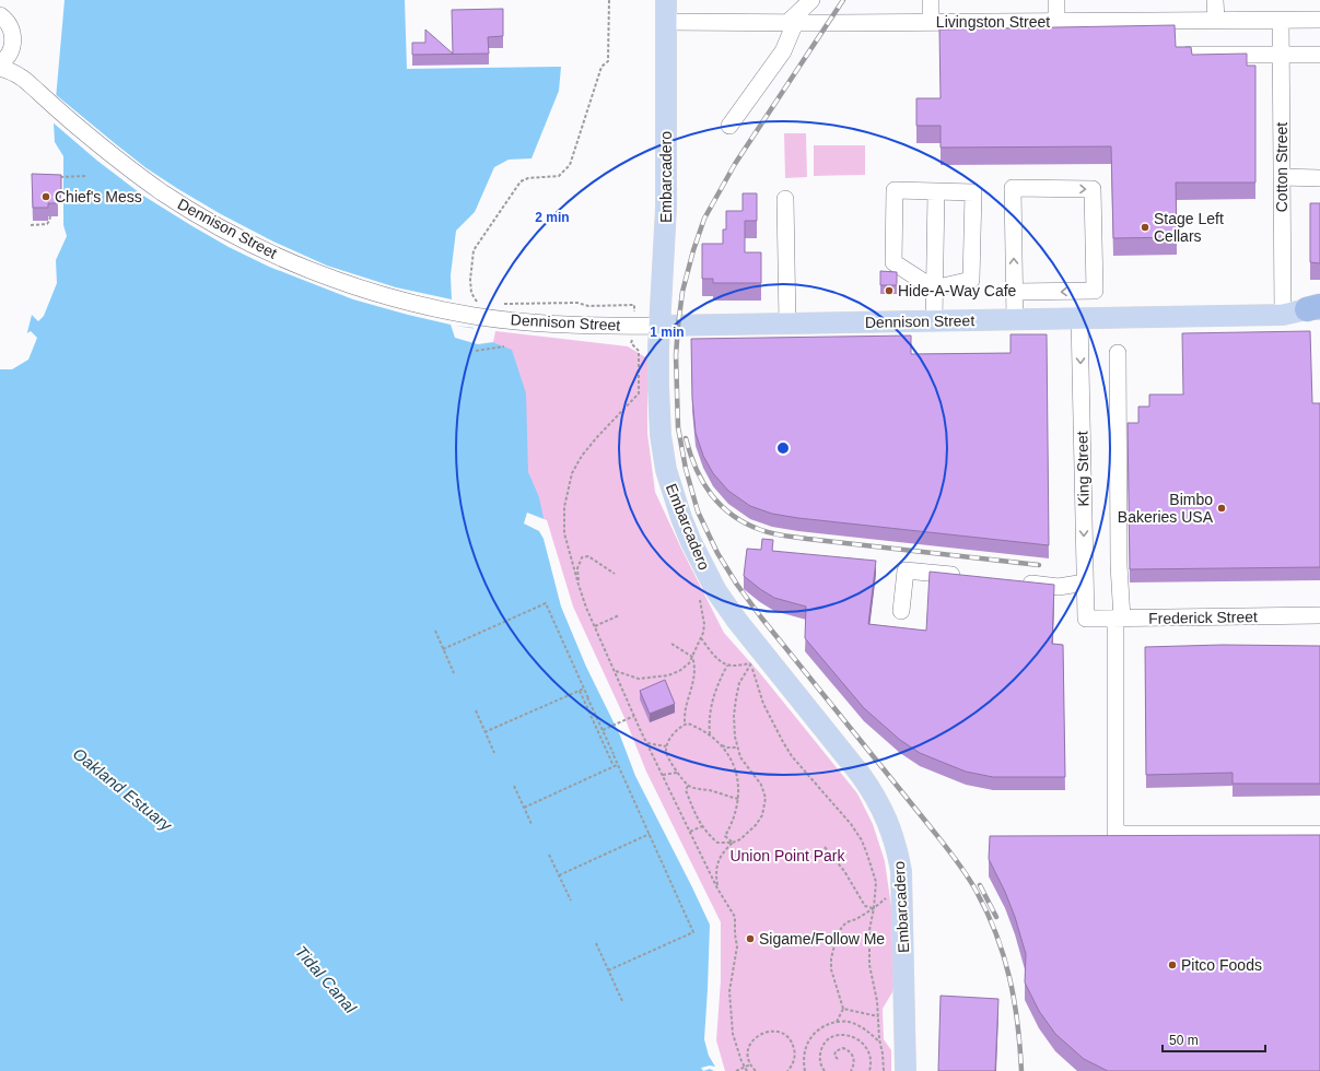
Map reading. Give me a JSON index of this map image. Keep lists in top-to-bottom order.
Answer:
{
  "streets": {
    "main road": ["Embarcadero", "Dennison Street"],
    "street": [
      "Livingston Street",
      "Cotton Street",
      "King Street",
      "Frederick Street"
    ]
  },
  "crossings": [
    ["Livingston Street", "Cotton Street"],
    ["Livingston Street", "Embarcadero"],
    ["Cotton Street", "Dennison Street"],
    ["Embarcadero", "Dennison Street"],
    ["Dennison Street", "King Street"],
    ["King Street", "Frederick Street"]
  ],
  "water": ["Oakland Estuary", "Tidal Canal"],
  "parks": ["Union Point Park"],
  "places": [
    "Chief's Mess",
    "Stage Left Cellars",
    "Hide-A-Way Cafe",
    "Bimbo Bakeries USA",
    "Sigame/Follow Me",
    "Pitco Foods"
  ],
  "scale_bar": "50 m",
  "rings": ["2 min", "1 min"]
}
